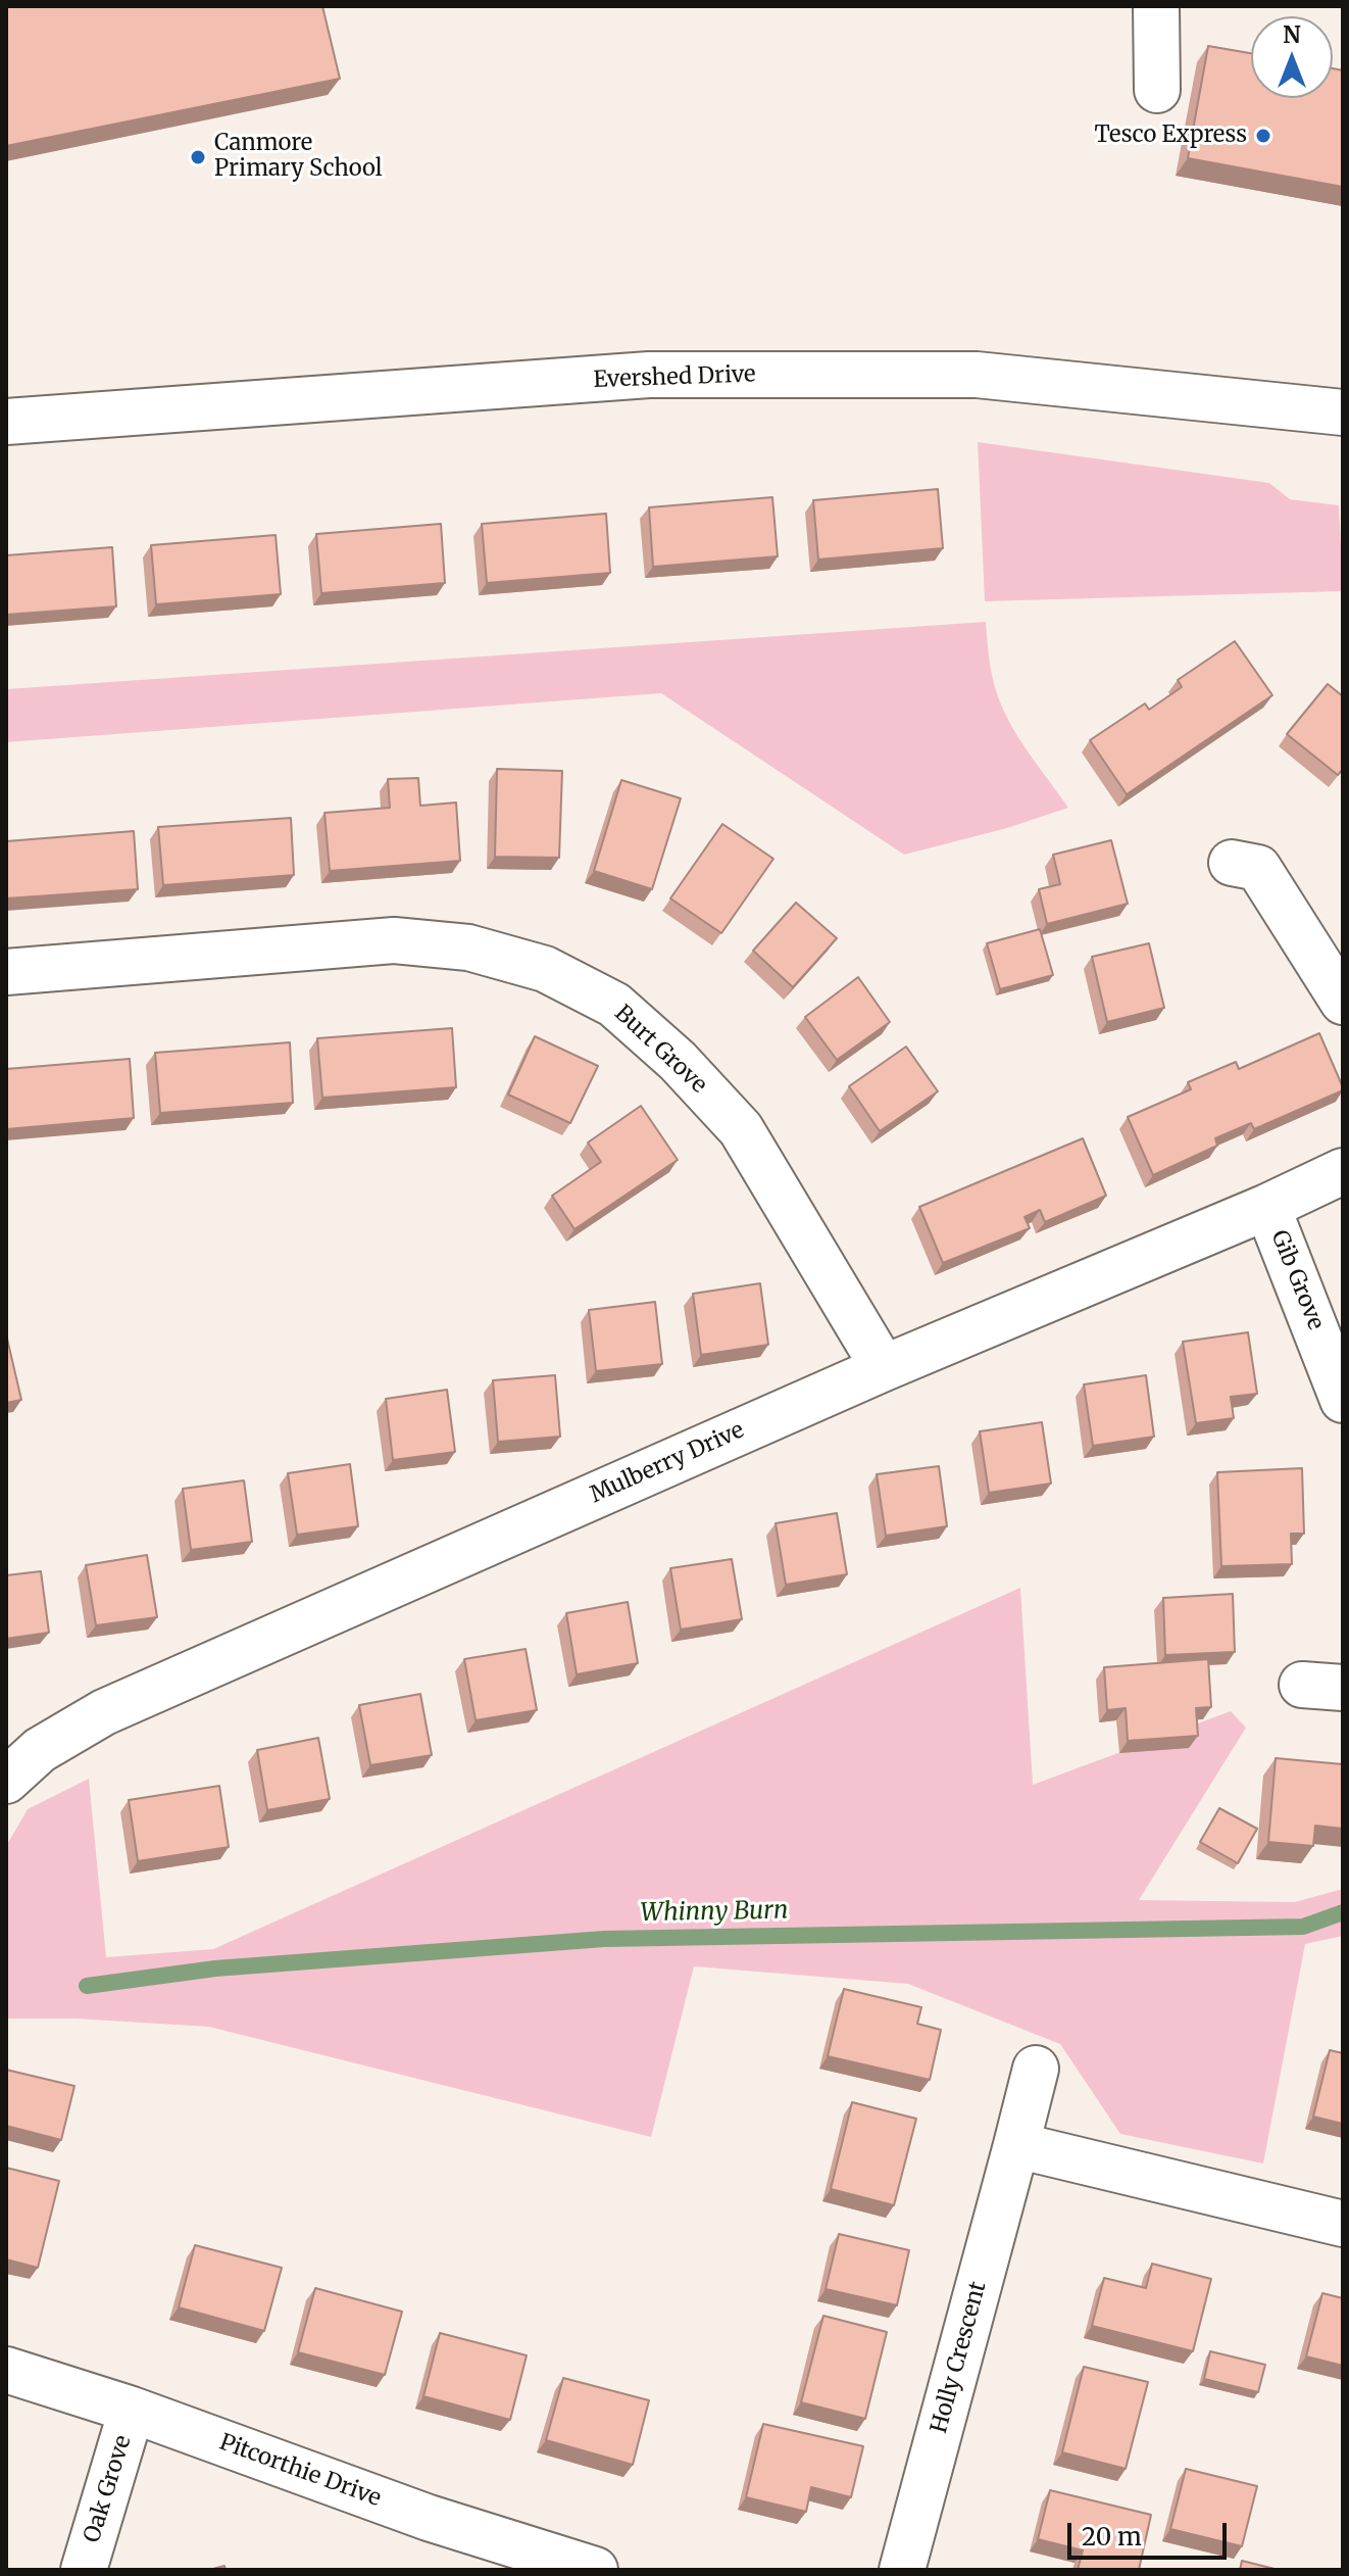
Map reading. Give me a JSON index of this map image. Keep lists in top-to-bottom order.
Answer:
{
  "streets": {
    "street": [
      "Evershed Drive",
      "Burt Grove",
      "Gib Grove",
      "Mulberry Drive",
      "Holly Crescent",
      "Pitcorthie Drive",
      "Oak Grove"
    ]
  },
  "crossings": [
    ["Burt Grove", "Mulberry Drive"],
    ["Gib Grove", "Mulberry Drive"],
    ["Pitcorthie Drive", "Oak Grove"]
  ],
  "water": ["Whinny Burn"],
  "places": ["Tesco Express", "Canmore Primary School"],
  "scale_bar": "20 m",
  "north": "top"
}
